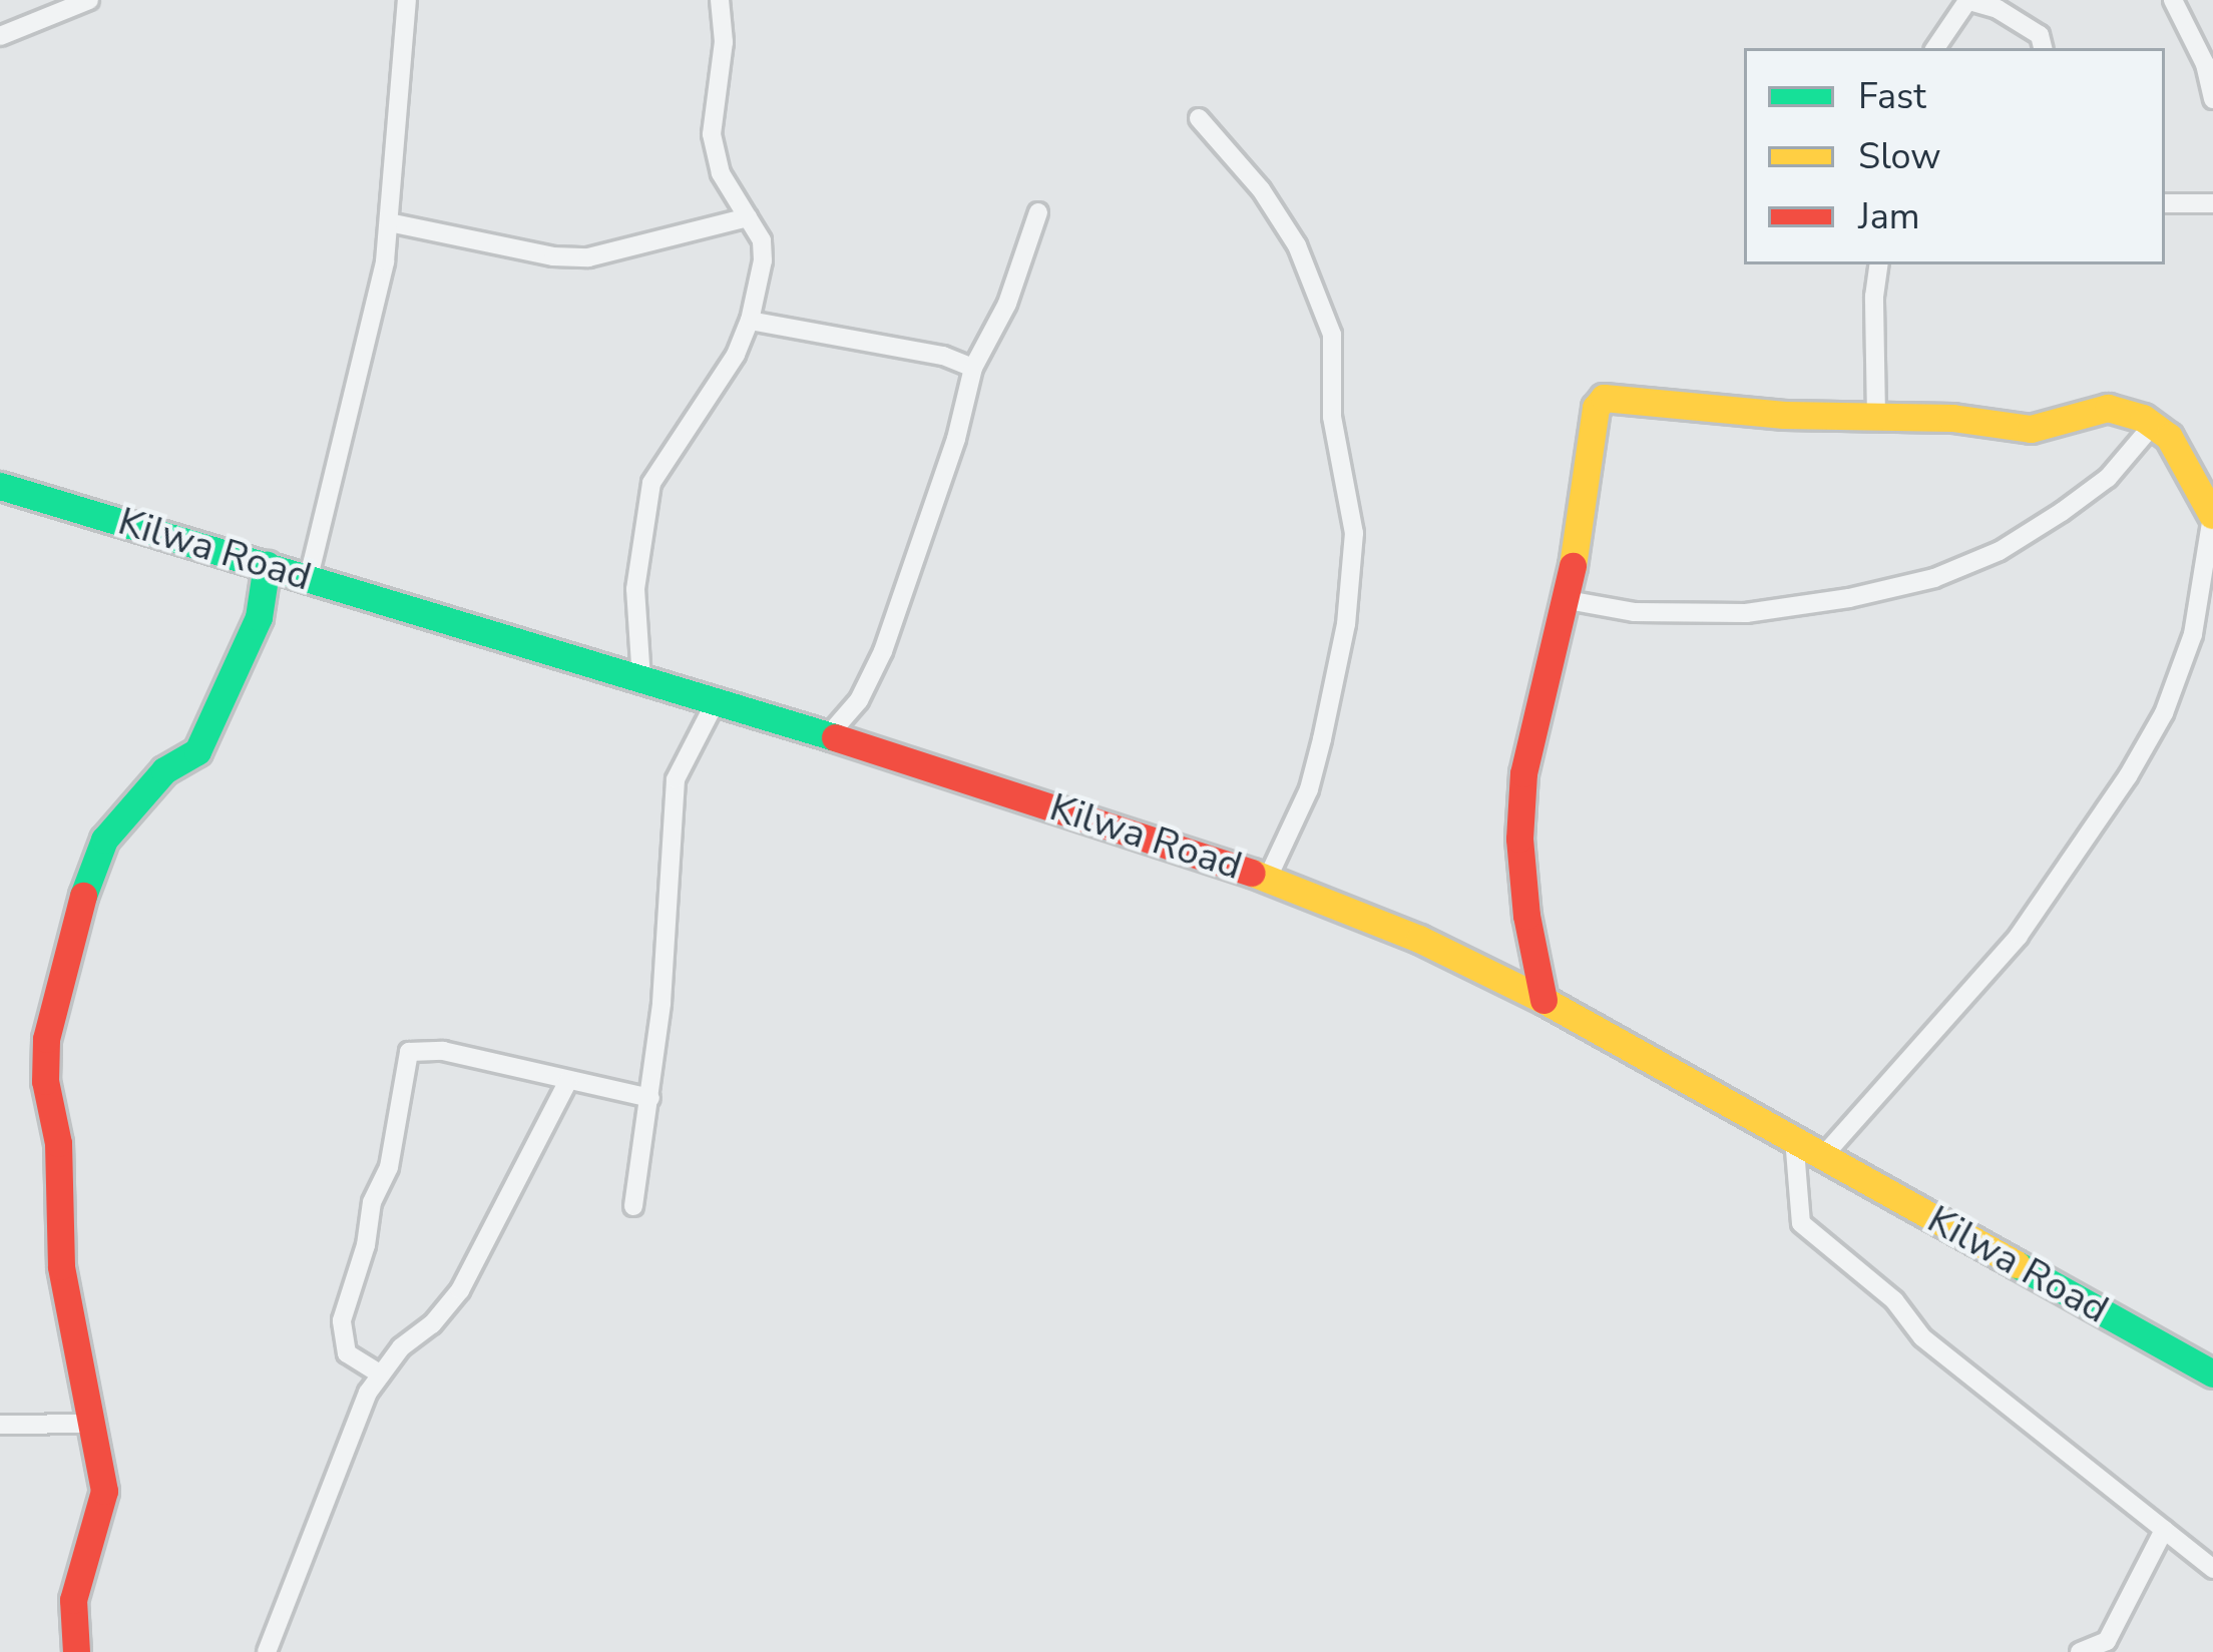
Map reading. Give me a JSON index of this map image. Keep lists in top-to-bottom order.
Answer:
{
  "streets": {
    "main road": ["Kilwa Road"]
  },
  "legend": ["Fast", "Slow", "Jam"]
}
